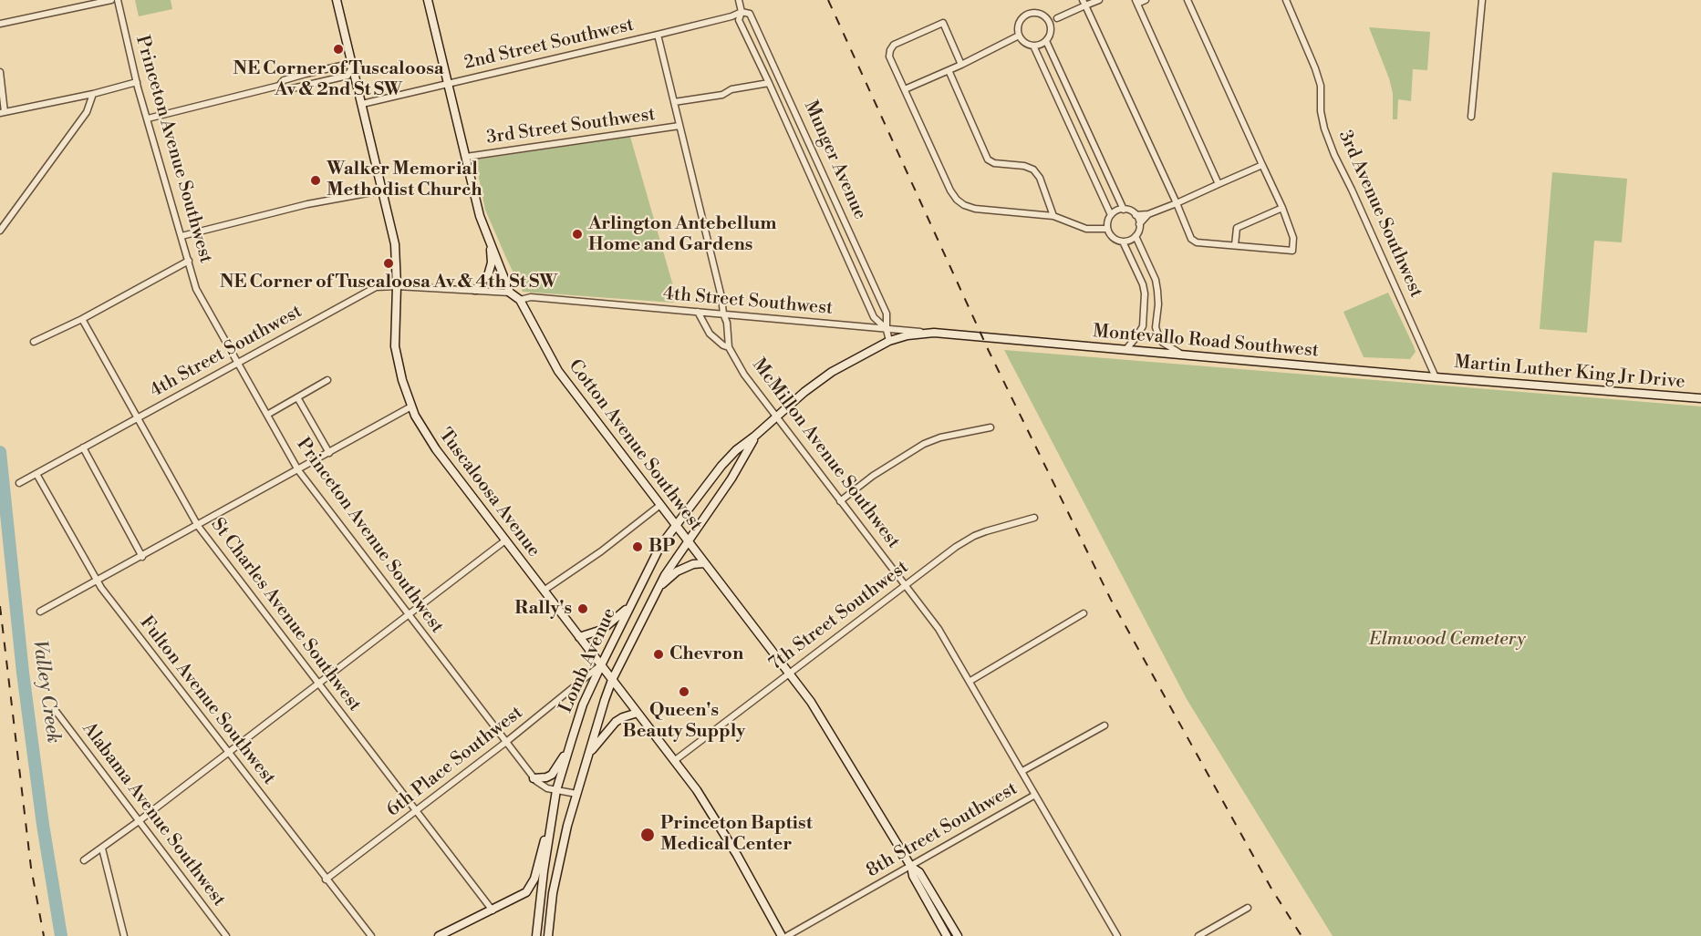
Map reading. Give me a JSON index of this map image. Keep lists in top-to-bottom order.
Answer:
{
  "streets": {
    "main road": [
      "4th Street Southwest",
      "Montevallo Road Southwest",
      "Martin Luther King Jr Drive",
      "Cotton Avenue Southwest",
      "Tuscaloosa Avenue",
      "Lomb Avenue"
    ],
    "street": [
      "2nd Street Southwest",
      "3rd Street Southwest",
      "Princeton Avenue Southwest",
      "Munger Avenue",
      "3rd Avenue Southwest",
      "McMillon Avenue Southwest",
      "St Charles Avenue Southwest",
      "7th Street Southwest",
      "Fulton Avenue Southwest",
      "6th Place Southwest",
      "Alabama Avenue Southwest",
      "8th Street Southwest"
    ]
  },
  "crossings": [
    ["2nd Street Southwest", "Munger Avenue"],
    ["2nd Street Southwest", "McMillon Avenue Southwest"],
    ["2nd Street Southwest", "Tuscaloosa Avenue"],
    ["3rd Street Southwest", "McMillon Avenue Southwest"],
    ["Princeton Avenue Southwest", "4th Street Southwest"],
    ["Princeton Avenue Southwest", "Lomb Avenue"],
    ["Princeton Avenue Southwest", "6th Place Southwest"],
    ["Munger Avenue", "4th Street Southwest"],
    ["Munger Avenue", "Lomb Avenue"],
    ["3rd Avenue Southwest", "Montevallo Road Southwest"],
    ["3rd Avenue Southwest", "Martin Luther King Jr Drive"],
    ["4th Street Southwest", "Montevallo Road Southwest"],
    ["4th Street Southwest", "Cotton Avenue Southwest"],
    ["4th Street Southwest", "McMillon Avenue Southwest"],
    ["4th Street Southwest", "Tuscaloosa Avenue"],
    ["4th Street Southwest", "St Charles Avenue Southwest"],
    ["4th Street Southwest", "Lomb Avenue"],
    ["4th Street Southwest", "Fulton Avenue Southwest"],
    ["Montevallo Road Southwest", "Martin Luther King Jr Drive"],
    ["Cotton Avenue Southwest", "7th Street Southwest"],
    ["Cotton Avenue Southwest", "Lomb Avenue"],
    ["Cotton Avenue Southwest", "8th Street Southwest"],
    ["McMillon Avenue Southwest", "7th Street Southwest"],
    ["McMillon Avenue Southwest", "Lomb Avenue"],
    ["McMillon Avenue Southwest", "8th Street Southwest"],
    ["Tuscaloosa Avenue", "7th Street Southwest"],
    ["Tuscaloosa Avenue", "Lomb Avenue"],
    ["Tuscaloosa Avenue", "6th Place Southwest"],
    ["St Charles Avenue Southwest", "6th Place Southwest"],
    ["Lomb Avenue", "6th Place Southwest"],
    ["Fulton Avenue Southwest", "6th Place Southwest"]
  ],
  "water": ["Valley Creek"],
  "parks": ["Elmwood Cemetery"],
  "places": [
    "NE Corner of Tuscaloosa Av & 2nd St SW",
    "Walker Memorial Methodist Church",
    "Arlington Antebellum Home and Gardens",
    "NE Corner of Tuscaloosa Av & 4th St SW",
    "BP",
    "Rally's",
    "Chevron",
    "Queen's Beauty Supply",
    "Princeton Baptist Medical Center"
  ]
}
